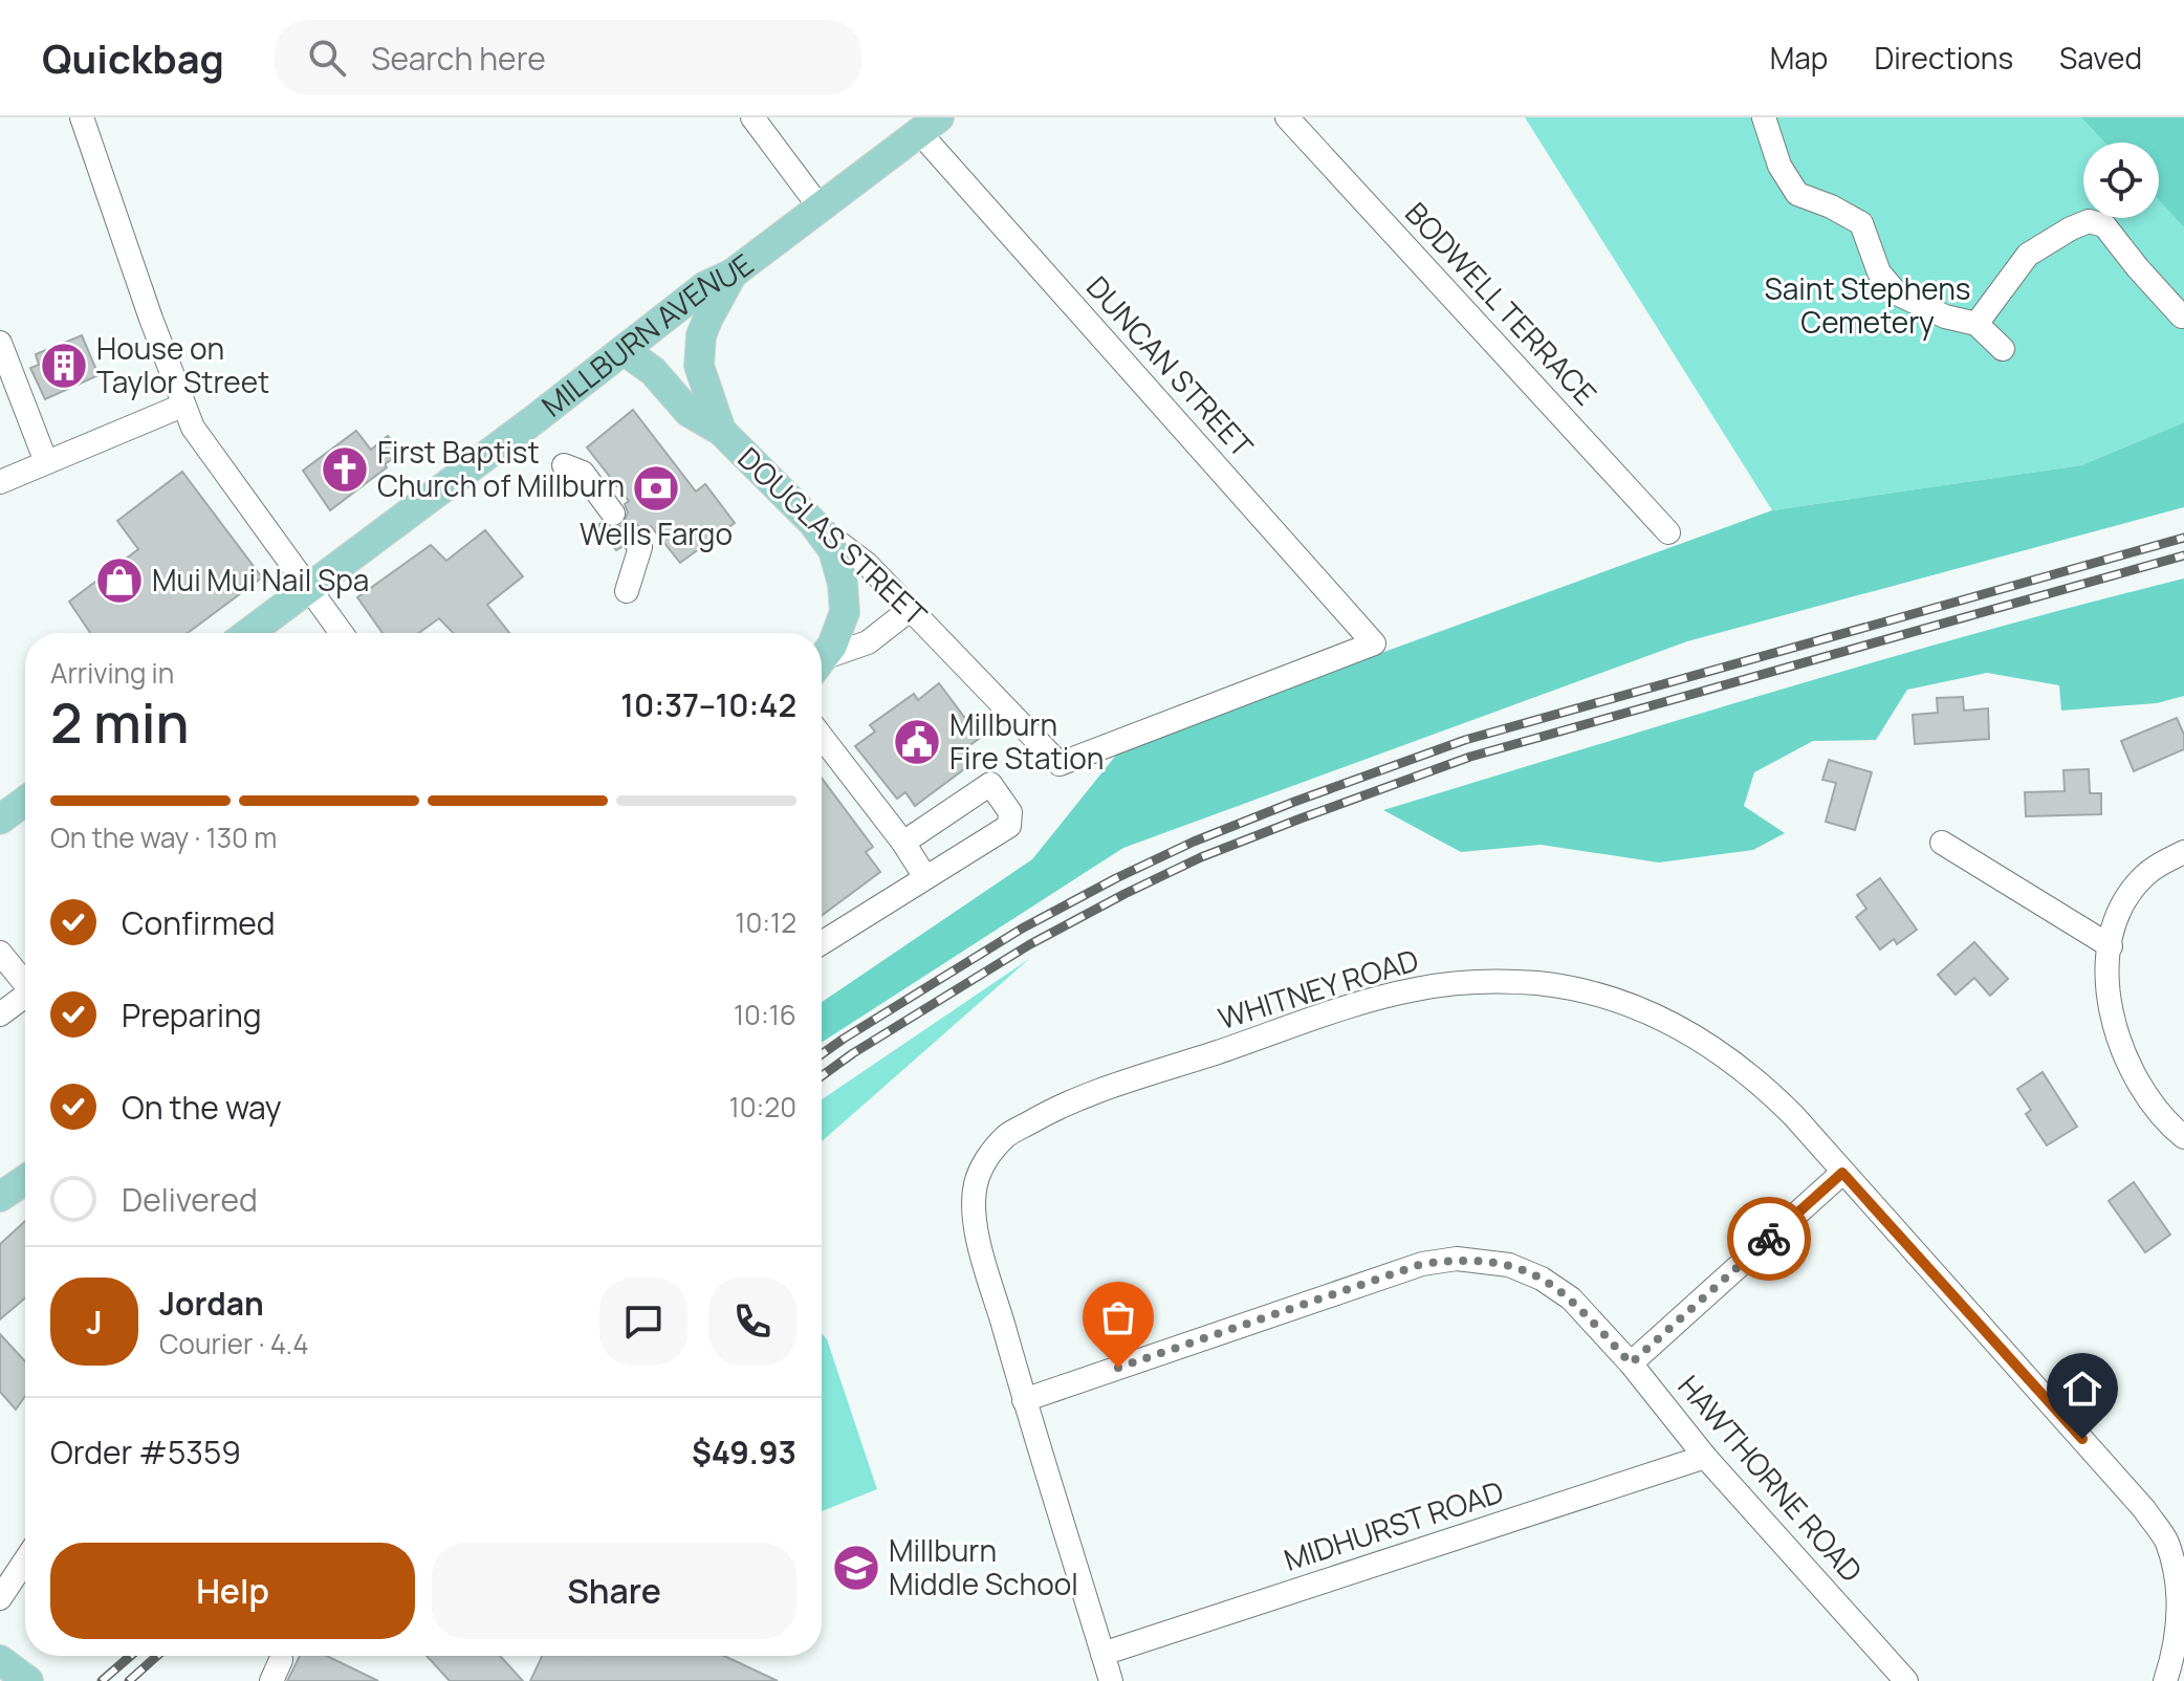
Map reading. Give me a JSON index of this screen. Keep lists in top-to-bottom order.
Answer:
{
  "streets": {
    "main road": ["MILLBURN AVENUE", "DOUGLAS STREET"],
    "street": [
      "BODWELL TERRACE",
      "DUNCAN STREET",
      "WHITNEY ROAD",
      "HAWTHORNE ROAD",
      "MIDHURST ROAD"
    ]
  },
  "crossings": [
    ["MILLBURN AVENUE", "DUNCAN STREET"],
    ["MILLBURN AVENUE", "DOUGLAS STREET"],
    ["DUNCAN STREET", "DOUGLAS STREET"],
    ["WHITNEY ROAD", "HAWTHORNE ROAD"],
    ["WHITNEY ROAD", "MIDHURST ROAD"],
    ["HAWTHORNE ROAD", "MIDHURST ROAD"]
  ],
  "parks": ["Saint Stephens Cemetery"],
  "places": {
    "building": ["House on Taylor Street"],
    "church": ["First Baptist Church of Millburn"],
    "bank": ["Wells Fargo"],
    "shop": ["Mui Mui Nail Spa"],
    "public building": ["Millburn Fire Station"],
    "school or university": ["Millburn Middle School"]
  },
  "page": {
    "header": "Quickbag",
    "search": "Search here",
    "nav": ["Map", "Directions", "Saved"],
    "heading": ["2 min", "Arriving in", "10:37–10:42"],
    "panel": [
      "Jordan",
      "Courier · 4.4",
      "Order #5359",
      "$49.93"
    ],
    "bar": "On the way · 130 m",
    "list": [
      ["Confirmed", "10:12"],
      ["Preparing", "10:16"],
      ["On the way", "10:20"],
      "Delivered"
    ],
    "round": "J",
    "buttons": ["Help", "Share"]
  }
}
